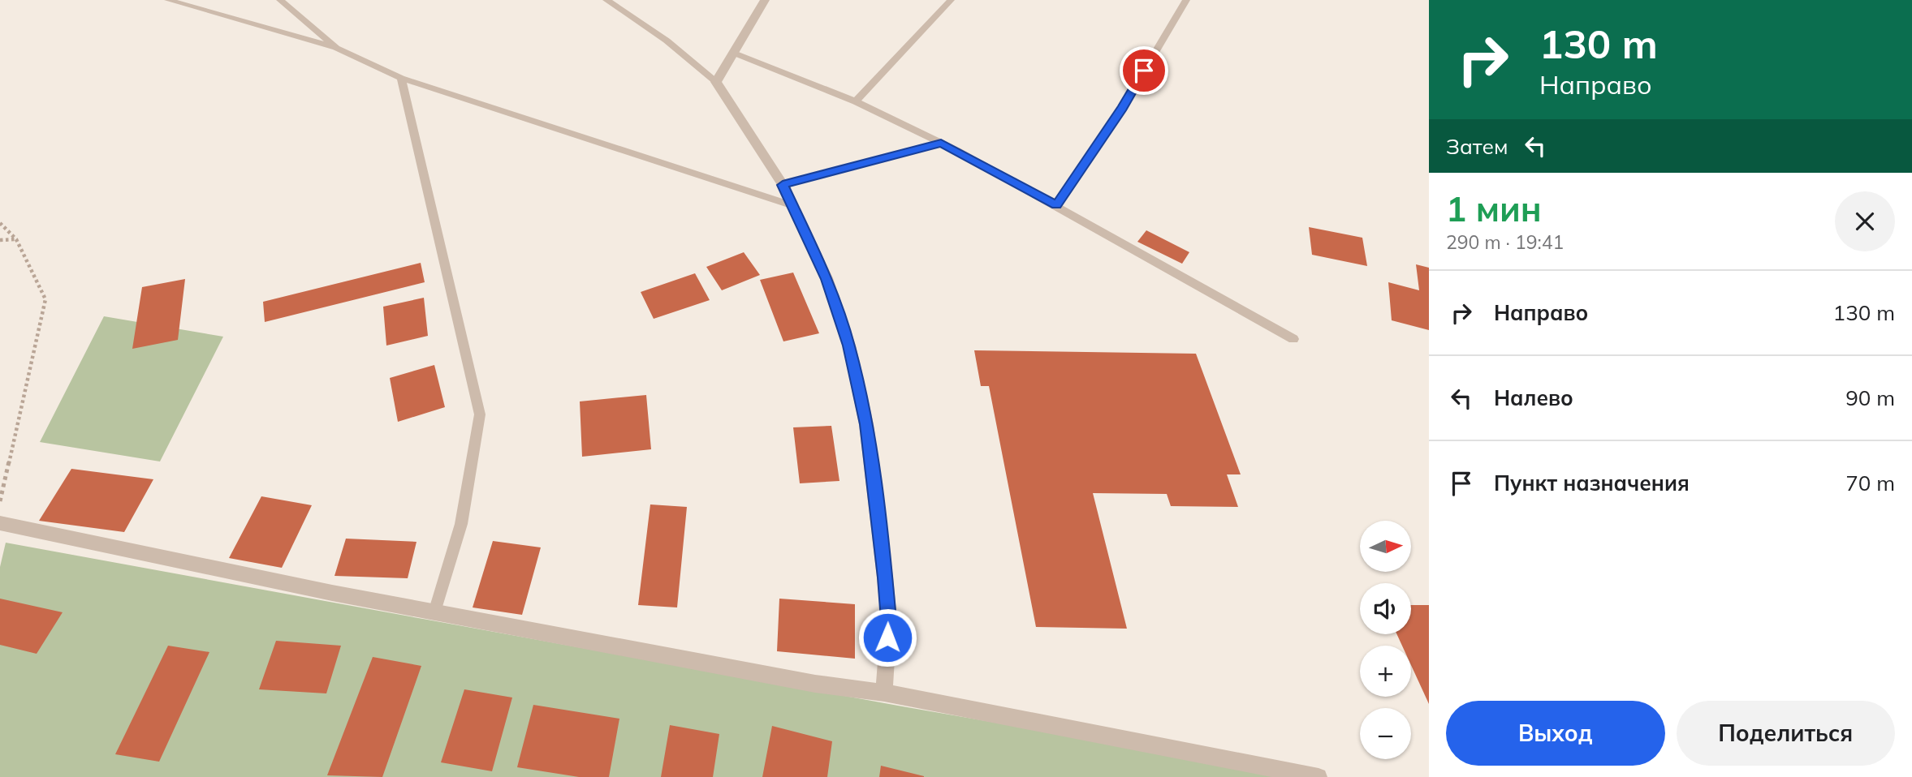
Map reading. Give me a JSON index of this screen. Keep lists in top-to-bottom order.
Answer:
{
  "north": "right",
  "page": {
    "turn": ["130 m", "Направо"],
    "then": "Затем",
    "heading": ["1 мин", "290 m · 19:41"],
    "list": [
      {
        "name": "Направо",
        "value": "130 m"
      },
      {
        "name": "Налево",
        "value": "90 m"
      },
      {
        "name": "Пункт назначения",
        "value": "70 m"
      }
    ],
    "map_buttons": ["+", "−"],
    "buttons": ["Выход", "Поделиться"]
  }
}
